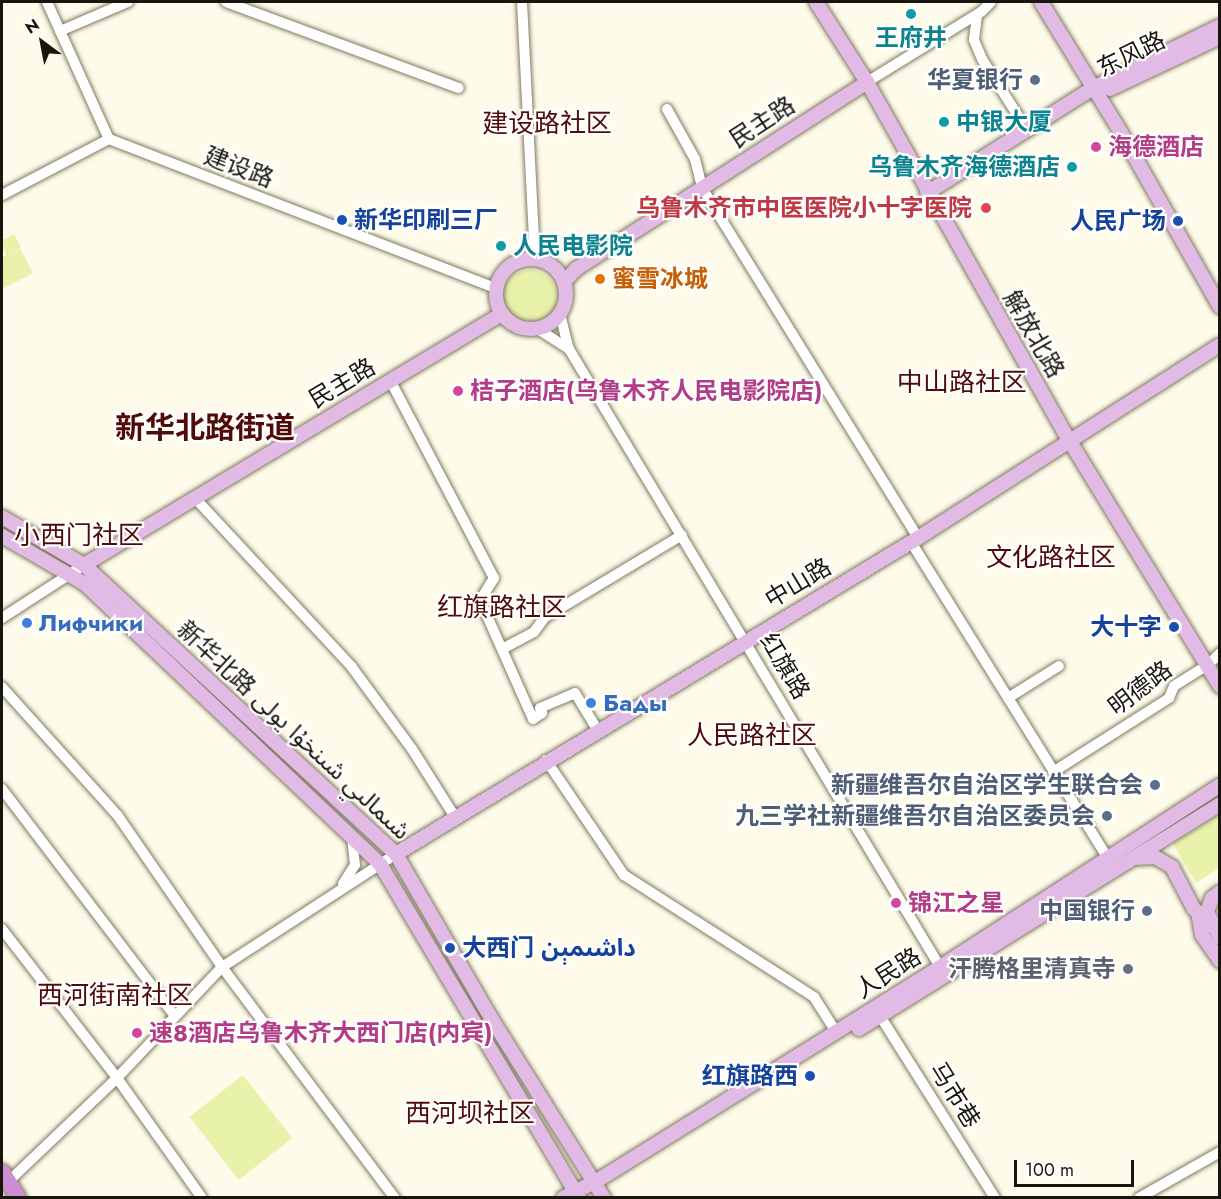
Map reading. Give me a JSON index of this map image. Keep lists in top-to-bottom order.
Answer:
{
  "streets": {
    "main road": [
      "东风路",
      "民主路",
      "解放北路",
      "中山路",
      "新华北路 شىمالىي شىنخۇا يولى",
      "人民路"
    ],
    "street": [
      "建设路",
      "红旗路",
      "明德路",
      "马市巷"
    ]
  },
  "crossings": [
    ["民主路", "建设路"],
    ["民主路", "解放北路"],
    ["民主路", "新华北路 شىمالىي شىنخۇا يولى"],
    ["解放北路", "中山路"],
    ["解放北路", "明德路"],
    ["中山路", "红旗路"],
    ["中山路", "新华北路 شىمالىي شىنخۇا يولى"],
    ["红旗路", "人民路"],
    ["新华北路 شىمالىي شىنخۇا يولى", "人民路"],
    ["人民路", "马市巷"]
  ],
  "districts": [
    "建设路社区",
    "中山路社区",
    "新华北路街道",
    "小西门社区",
    "文化路社区",
    "红旗路社区",
    "人民路社区",
    "西河街南社区",
    "西河坝社区"
  ],
  "places": [
    "王府井",
    "华夏银行",
    "中银大厦",
    "海德酒店",
    "乌鲁木齐海德酒店",
    "乌鲁木齐市中医医院小十字医院",
    "新华印刷三厂",
    "人民广场",
    "人民电影院",
    "蜜雪冰城",
    "桔子酒店(乌鲁木齐人民电影院店)",
    "Лифчики",
    "大十字",
    "Бады",
    "新疆维吾尔自治区学生联合会",
    "九三学社新疆维吾尔自治区委员会",
    "锦江之星",
    "中国银行",
    "大西门 داشىمېن",
    "汗腾格里清真寺",
    "速8酒店乌鲁木齐大西门店(内宾)",
    "红旗路西"
  ],
  "scale_bar": "100 m",
  "north": "top left"
}
